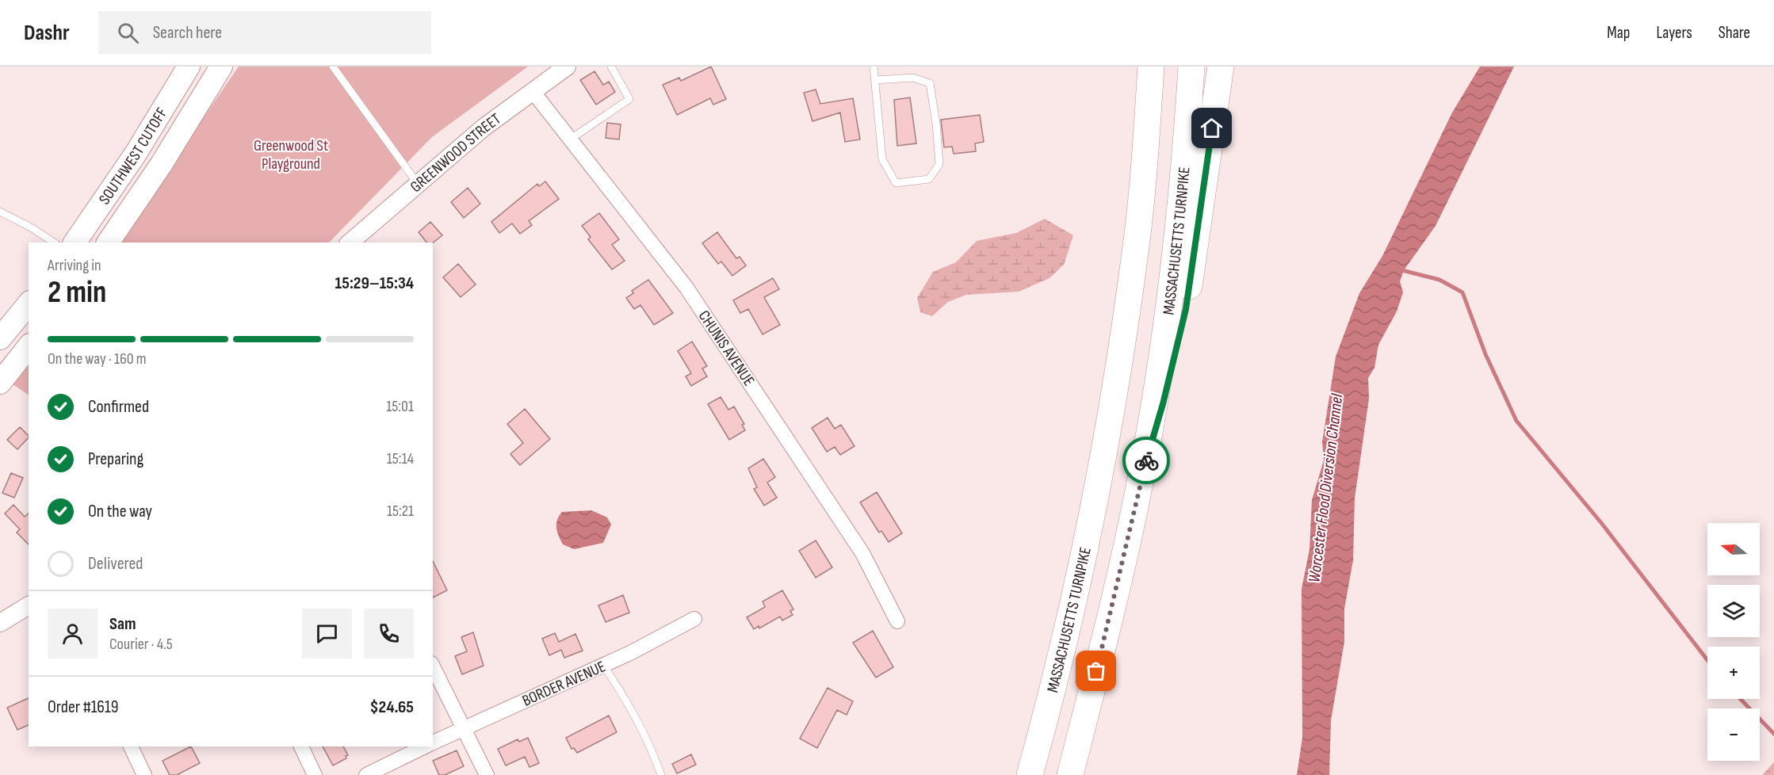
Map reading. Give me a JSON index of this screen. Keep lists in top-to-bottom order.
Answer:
{
  "streets": {
    "highway": ["MASSACHUSETTS TURNPIKE"],
    "main road": ["SOUTHWEST CUTOFF"],
    "street": ["GREENWOOD STREET", "CHUNIS AVENUE", "BORDER AVENUE"]
  },
  "crossings": [
    ["GREENWOOD STREET", "CHUNIS AVENUE"]
  ],
  "water": ["Worcester Flood Diversion Channel"],
  "parks": ["Greenwood St Playground"],
  "north": "left",
  "page": {
    "header": "Dashr",
    "search": "Search here",
    "nav": ["Map", "Layers", "Share"],
    "heading": ["2 min", "Arriving in", "15:29–15:34"],
    "panel": [
      "Sam",
      "Courier · 4.5",
      "Order #1619",
      "$24.65"
    ],
    "bar": "On the way · 160 m",
    "list": [
      ["Confirmed", "15:01"],
      ["Preparing", "15:14"],
      ["On the way", "15:21"],
      "Delivered"
    ],
    "map_buttons": ["+", "−"]
  }
}
